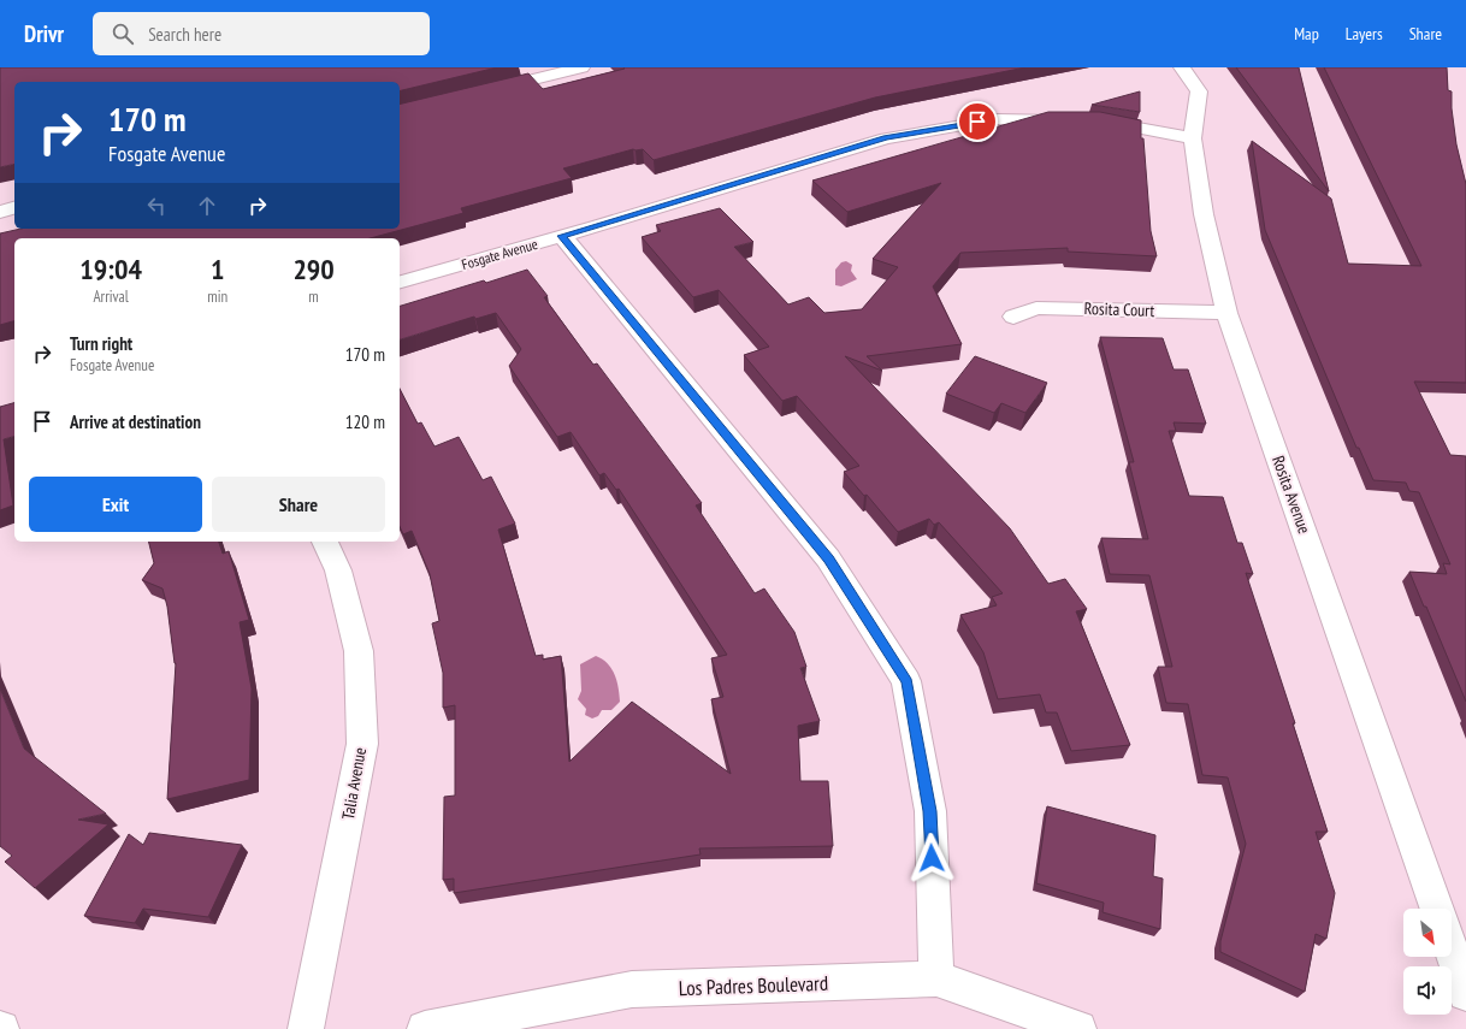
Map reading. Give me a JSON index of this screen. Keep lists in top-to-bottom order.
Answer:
{
  "streets": {
    "street": [
      "Fosgate Avenue",
      "Rosita Court",
      "Rosita Avenue",
      "Talia Avenue",
      "Los Padres Boulevard"
    ]
  },
  "crossings": [
    ["Fosgate Avenue", "Rosita Avenue"],
    ["Rosita Court", "Rosita Avenue"]
  ],
  "north": "bottom right",
  "page": {
    "header": "Drivr",
    "search": "Search here",
    "nav": ["Map", "Layers", "Share"],
    "turn": ["170 m", "Fosgate Avenue"],
    "eta": [
      "19:04",
      "Arrival",
      "1",
      "min",
      "290",
      "m"
    ],
    "list": [
      {
        "name": "Turn right",
        "note": "Fosgate Avenue",
        "value": "170 m"
      },
      {
        "name": "Arrive at destination",
        "value": "120 m"
      }
    ],
    "buttons": ["Exit", "Share"]
  }
}
